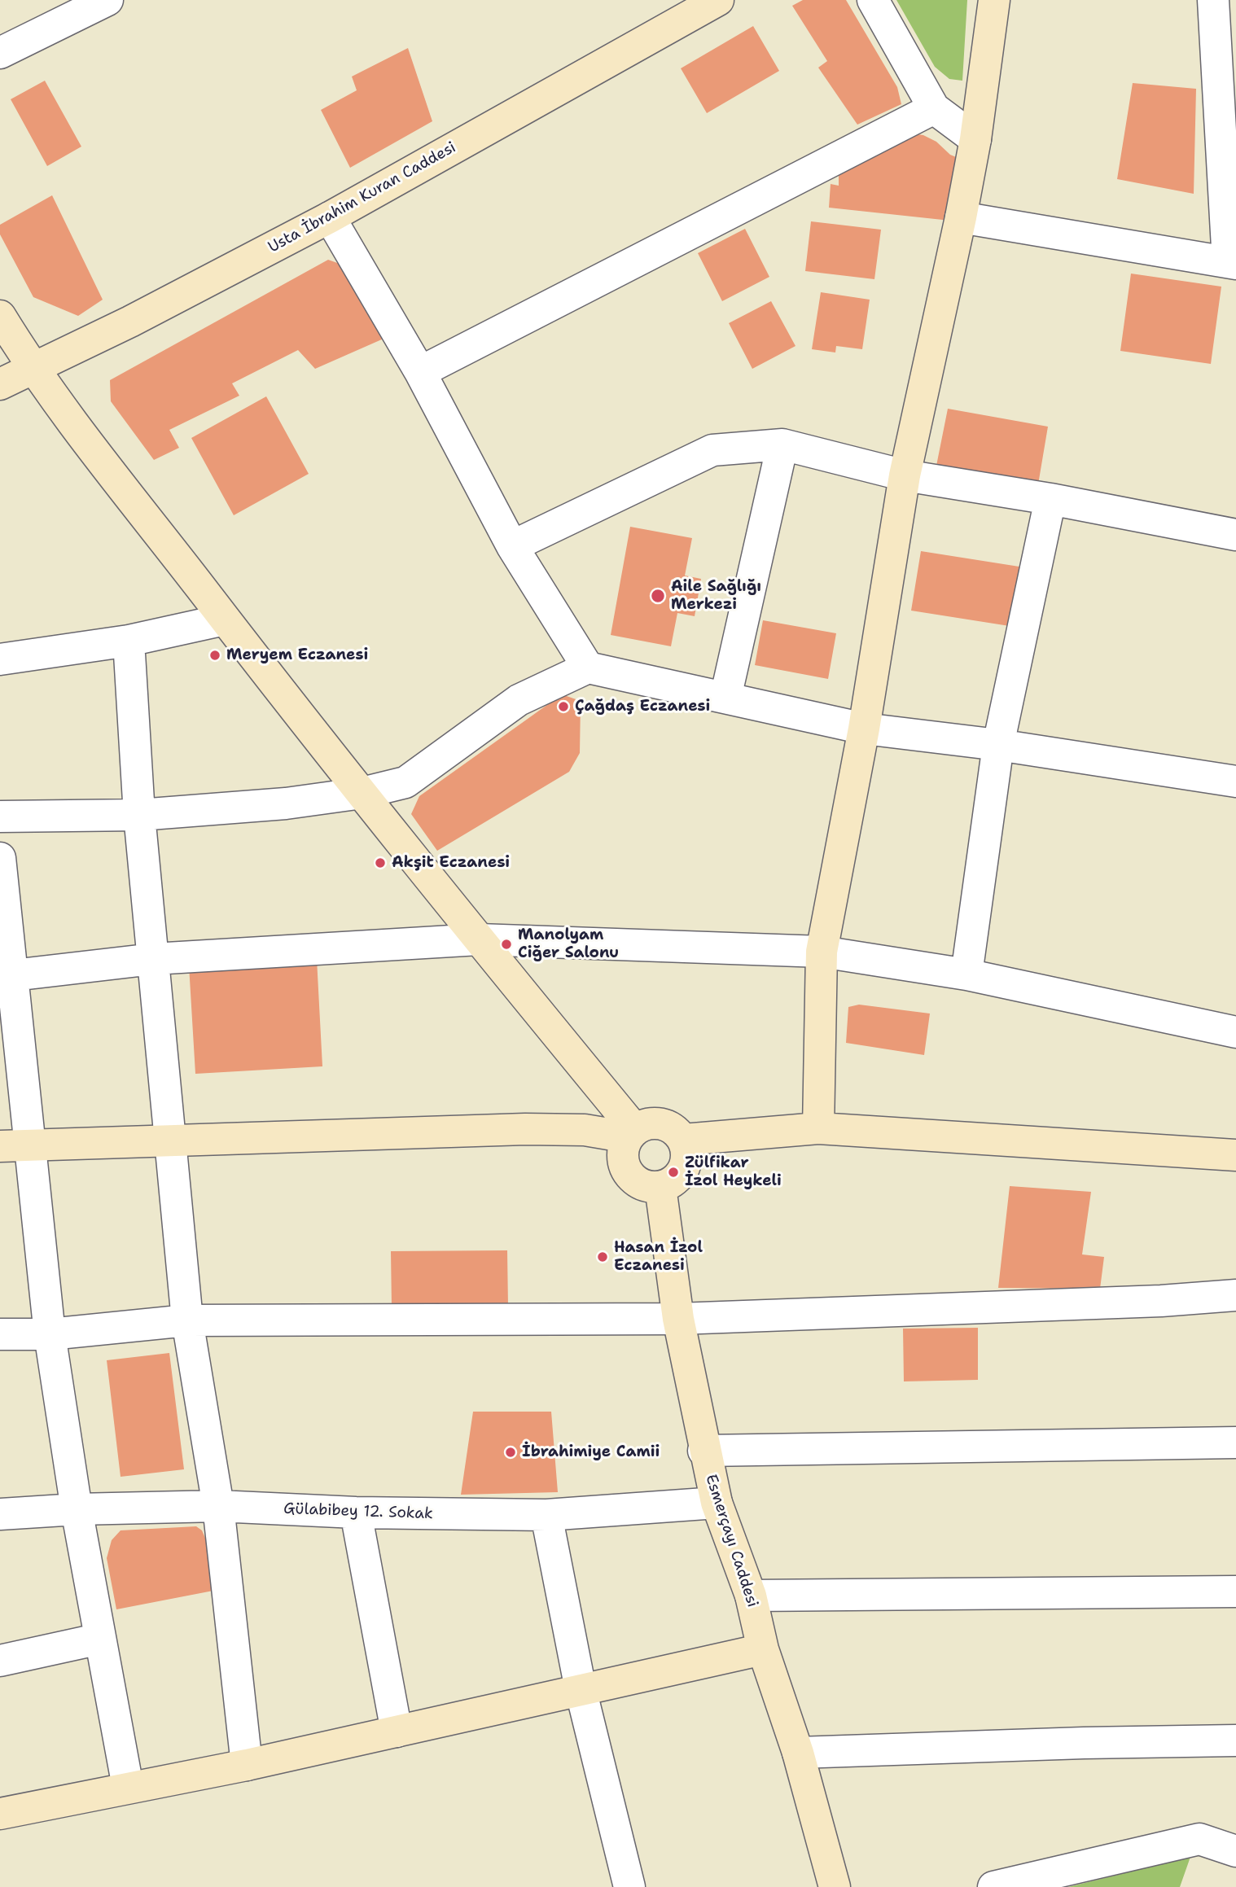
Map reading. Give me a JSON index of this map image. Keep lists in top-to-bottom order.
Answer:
{
  "streets": {
    "main road": ["Usta İbrahim Kuran Caddesi", "Esmerçayı Caddesi"],
    "street": ["Gülabibey 12. Sokak"]
  },
  "crossings": [
    ["Gülabibey 12. Sokak", "Esmerçayı Caddesi"]
  ],
  "places": [
    "Aile Sağlığı Merkezi",
    "Meryem Eczanesi",
    "Çağdaş Eczanesi",
    "Akşit Eczanesi",
    "Manolyam Ciğer Salonu",
    "Zülfikar İzol Heykeli",
    "Hasan İzol Eczanesi",
    "İbrahimiye Camii"
  ]
}
